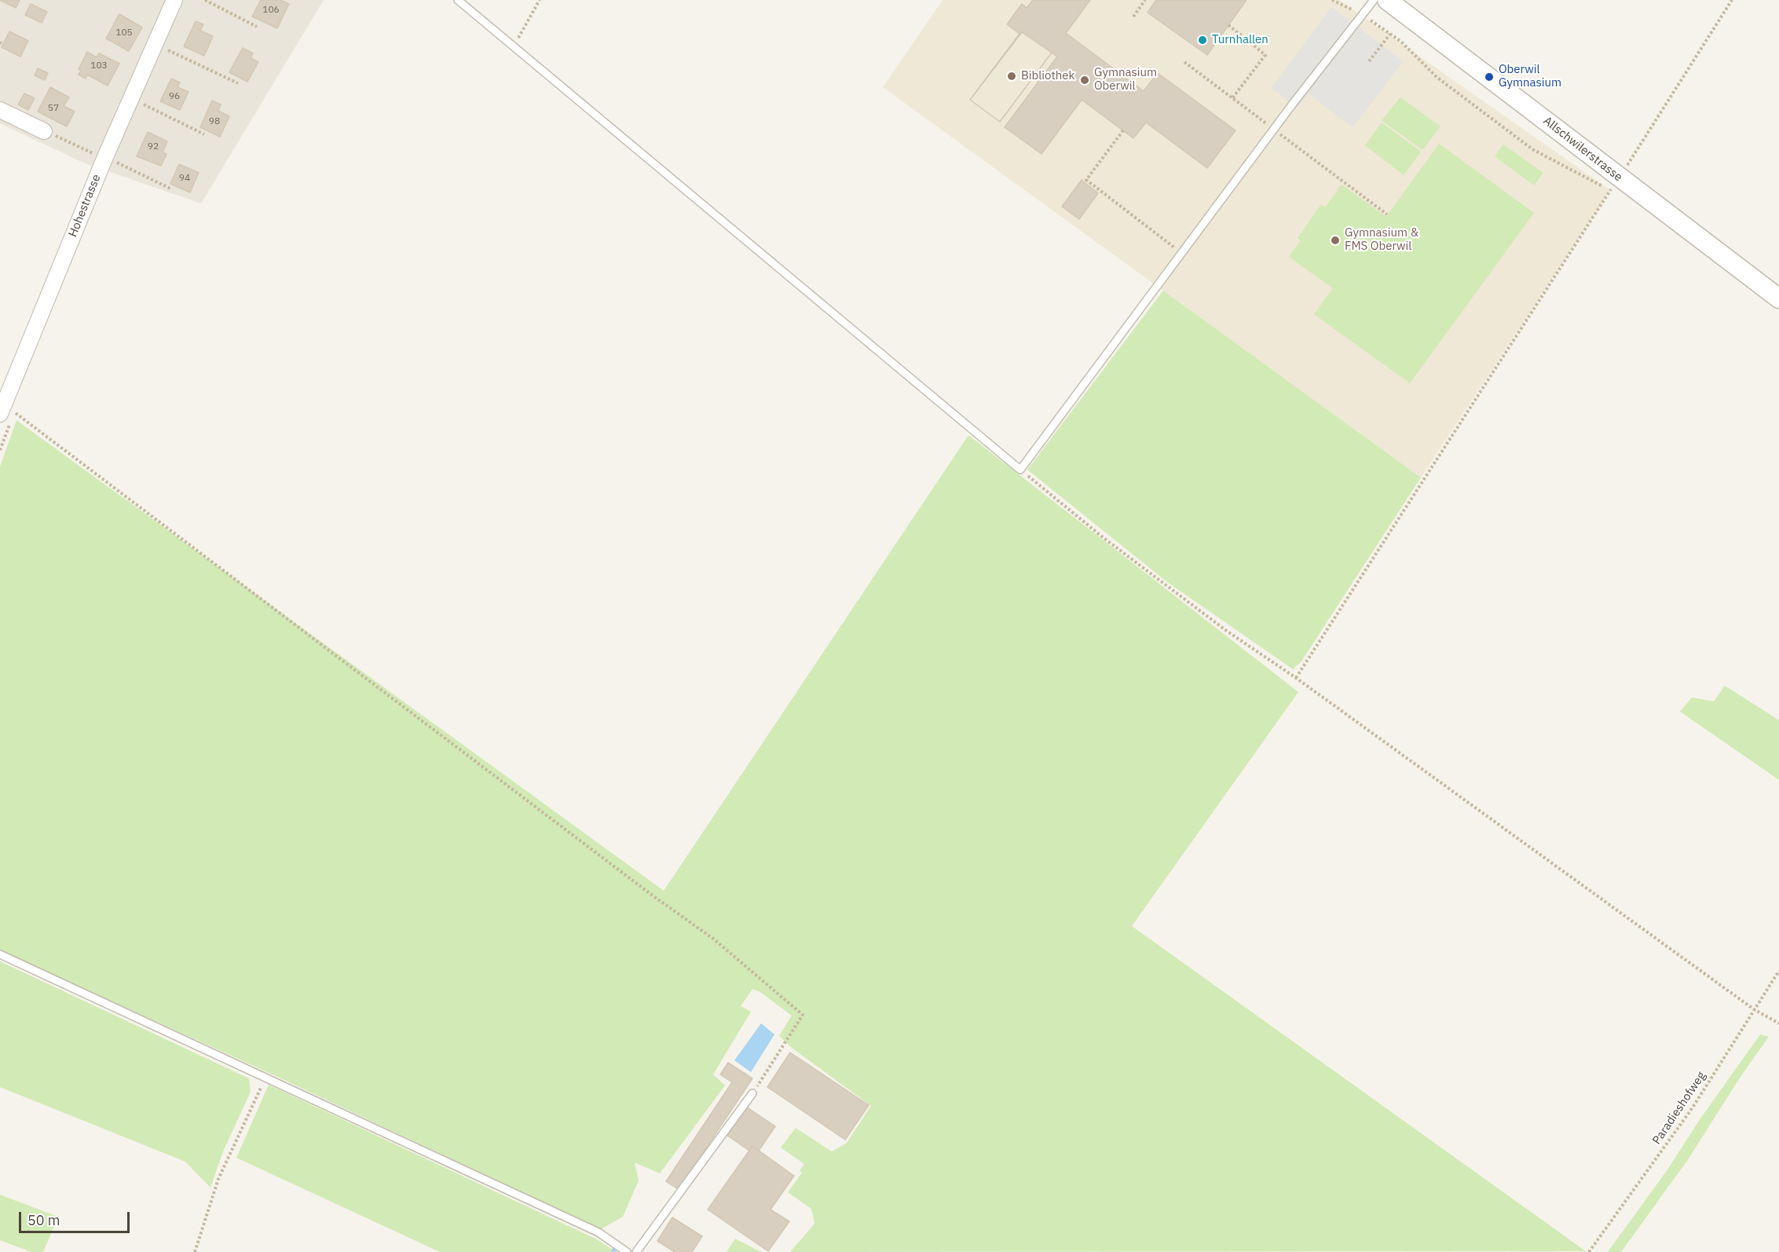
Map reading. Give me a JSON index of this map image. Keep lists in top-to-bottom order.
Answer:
{
  "streets": {
    "street": ["Allschwilerstrasse", "Hohestrasse"],
    "path": ["Paradieshofweg"]
  },
  "places": [
    "Turnhallen",
    "Bibliothek",
    "Oberwil Gymnasium",
    "Gymnasium Oberwil",
    "Gymnasium & FMS Oberwil"
  ],
  "house_numbers": [
    "106",
    "105",
    "103",
    "96",
    "57",
    "98",
    "92",
    "94"
  ],
  "scale_bar": "50 m"
}
